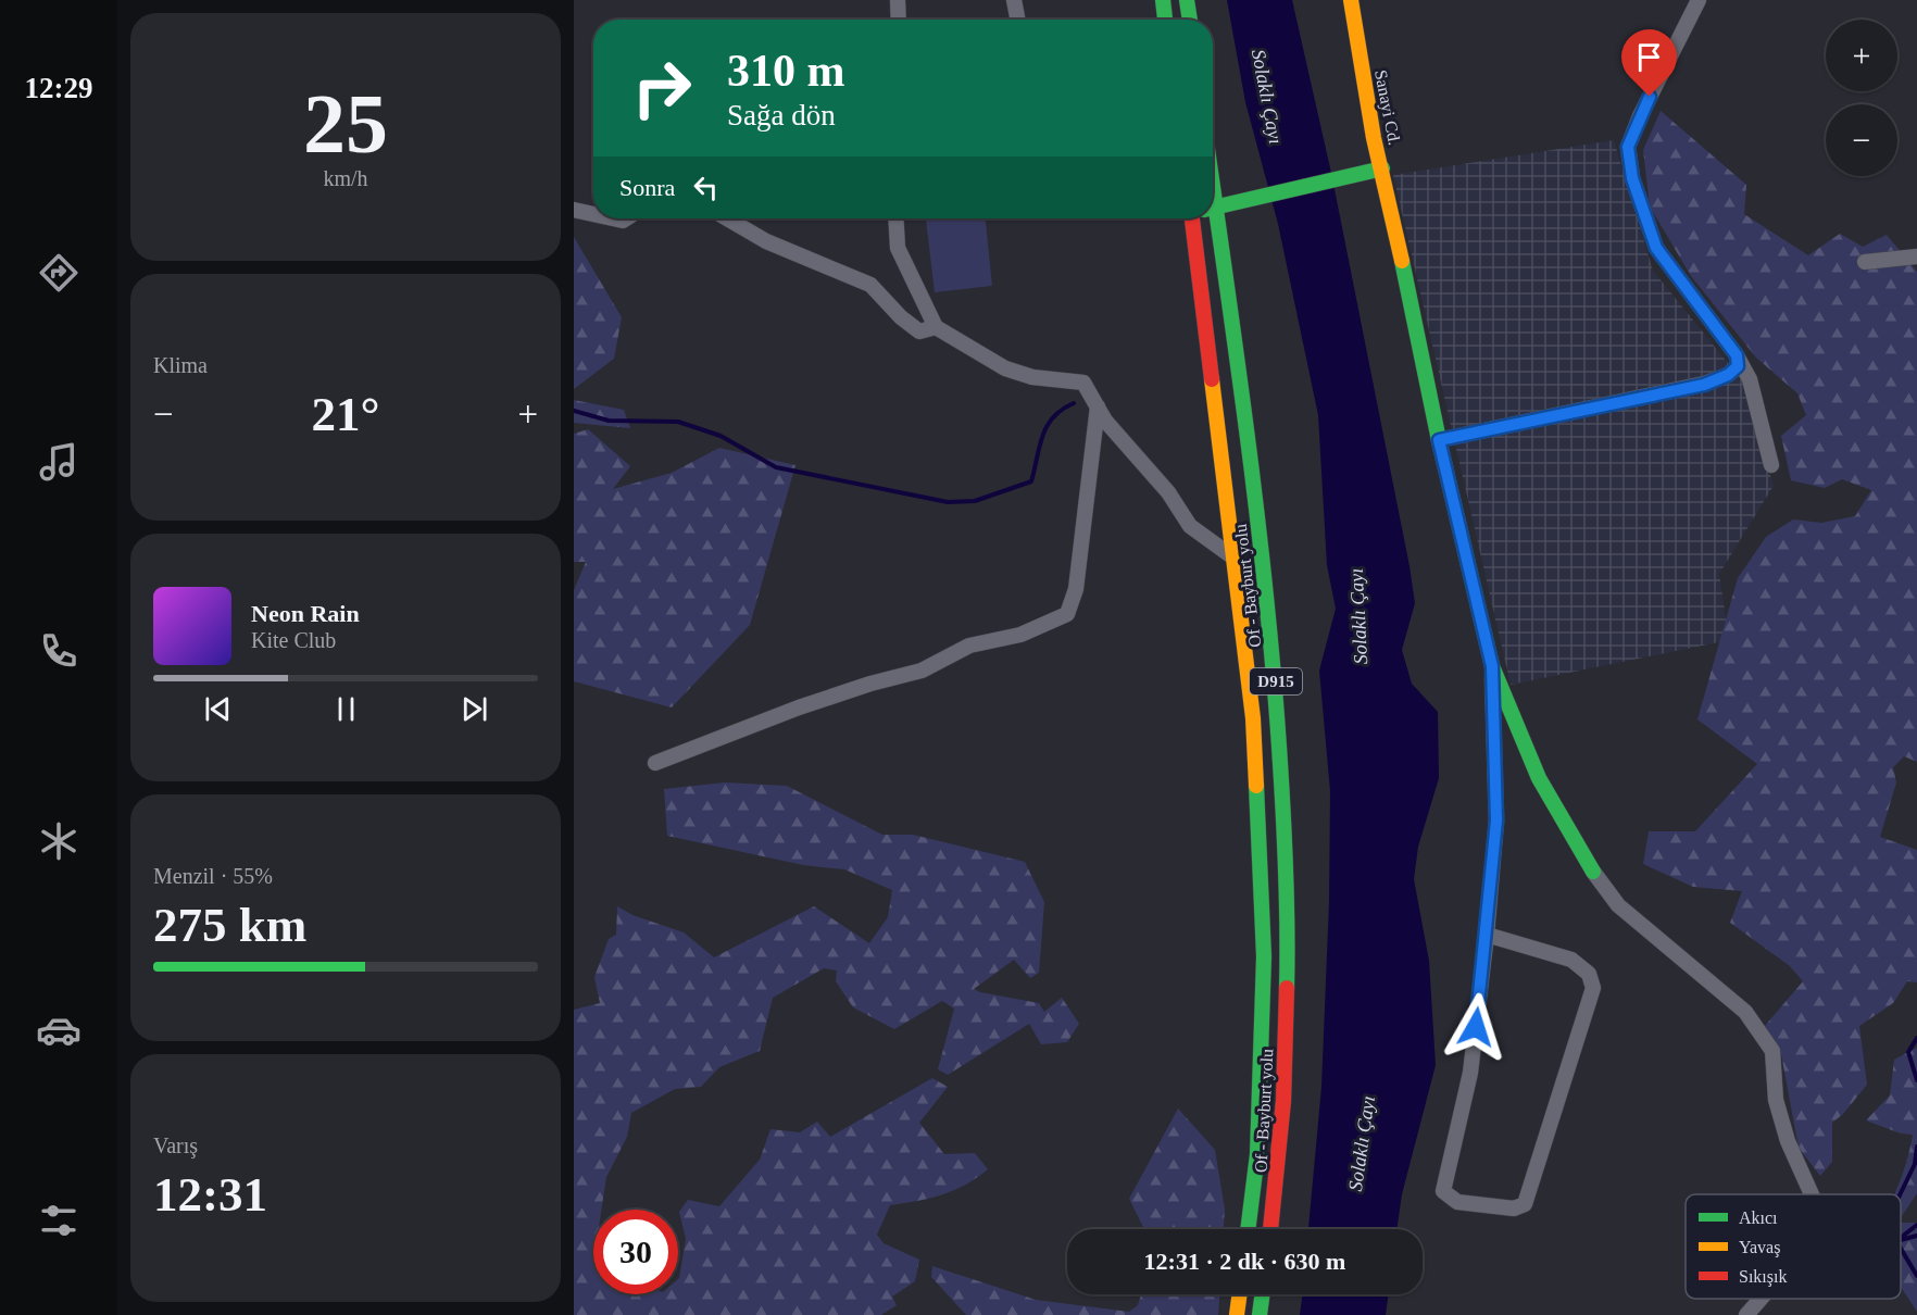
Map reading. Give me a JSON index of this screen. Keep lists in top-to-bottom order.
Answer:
{
  "streets": {
    "main road": ["Sanayi Cd.", "Of - Bayburt yolu", "D915"]
  },
  "water": ["Solaklı Çayı"],
  "legend": ["Akıcı", "Yavaş", "Sıkışık"],
  "page": {
    "tabs": "12:29",
    "tile": [
      ["25", "km/h"],
      "Klima",
      ["Menzil · 55%", "275 km"],
      ["Varış", "12:31"]
    ],
    "map_buttons": ["+", "−"],
    "turn": ["310 m", "Sağa dön"],
    "then": "Sonra",
    "heat": ["−", "21°", "+"],
    "song": ["Neon Rain", "Kite Club"],
    "limit": "30",
    "trip": "12:31 · 2 dk · 630 m"
  }
}
